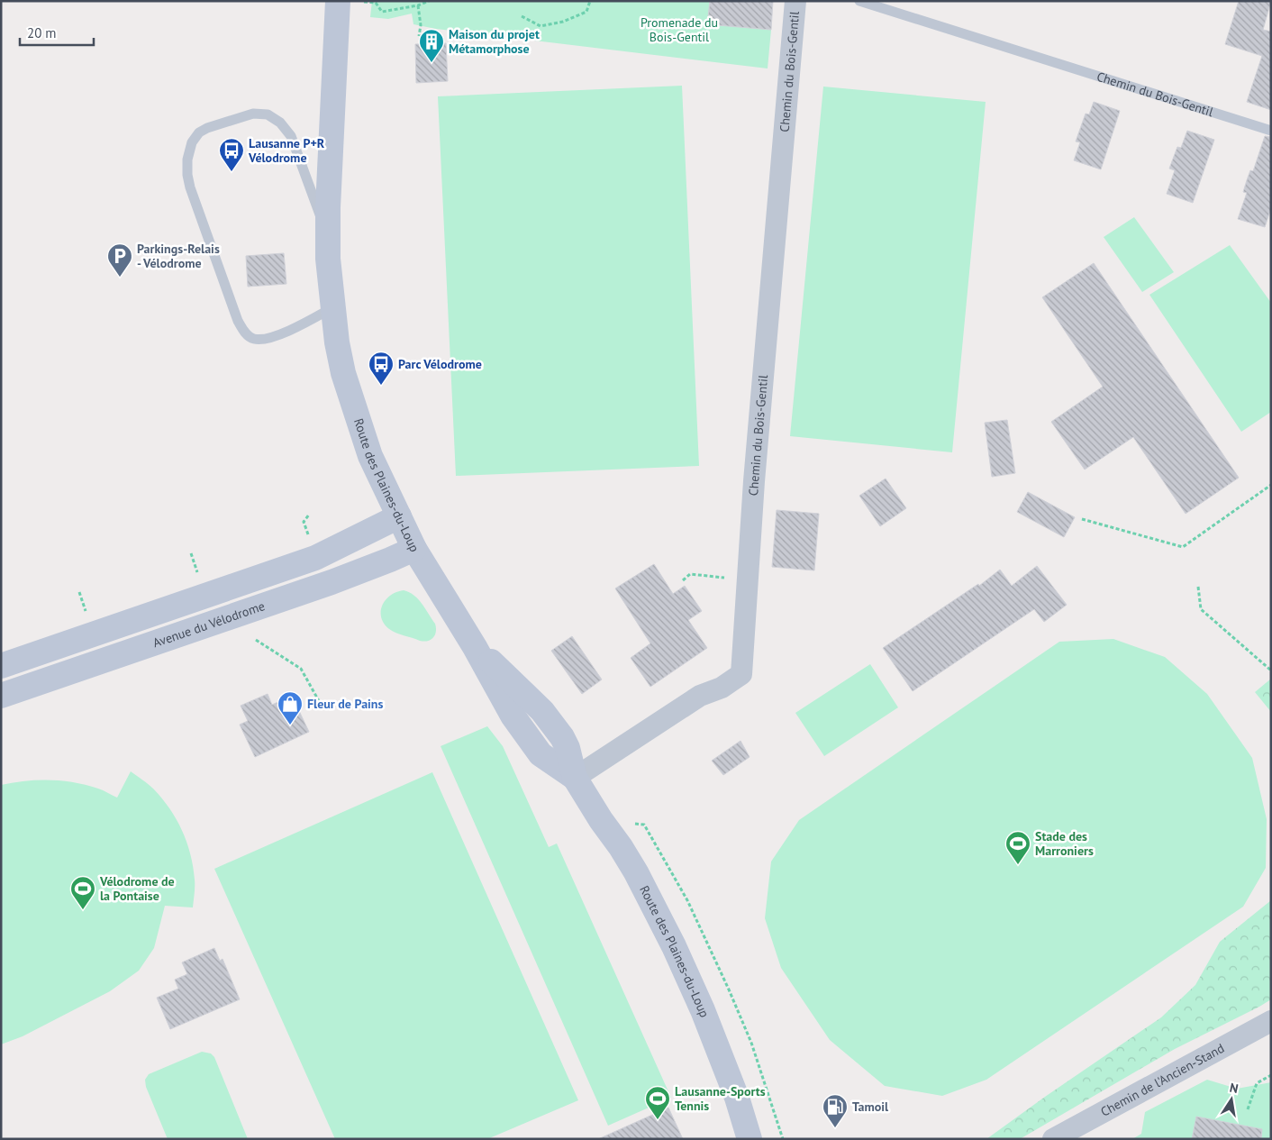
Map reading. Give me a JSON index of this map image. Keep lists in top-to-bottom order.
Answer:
{
  "streets": {
    "main road": ["Route des Plaines-du-Loup", "Avenue du Vélodrome"],
    "street": ["Chemin du Bois-Gentil", "Chemin de l'Ancien-Stand"]
  },
  "crossings": [
    ["Chemin du Bois-Gentil", "Route des Plaines-du-Loup"],
    ["Route des Plaines-du-Loup", "Avenue du Vélodrome"]
  ],
  "parks": ["Promenade du Bois-Gentil"],
  "places": {
    "building": ["Maison du projet Métamorphose"],
    "bus stop": ["Lausanne P+R Vélodrome", "Parc Vélodrome"],
    "parking": ["Parkings-Relais - Vélodrome"],
    "shop": ["Fleur de Pains"],
    "sports": ["Stade des Marroniers", "Vélodrome de la Pontaise", "Lausanne-Sports Tennis"],
    "fuel station": ["Tamoil"]
  },
  "scale_bar": "20 m",
  "north": "top"
}
